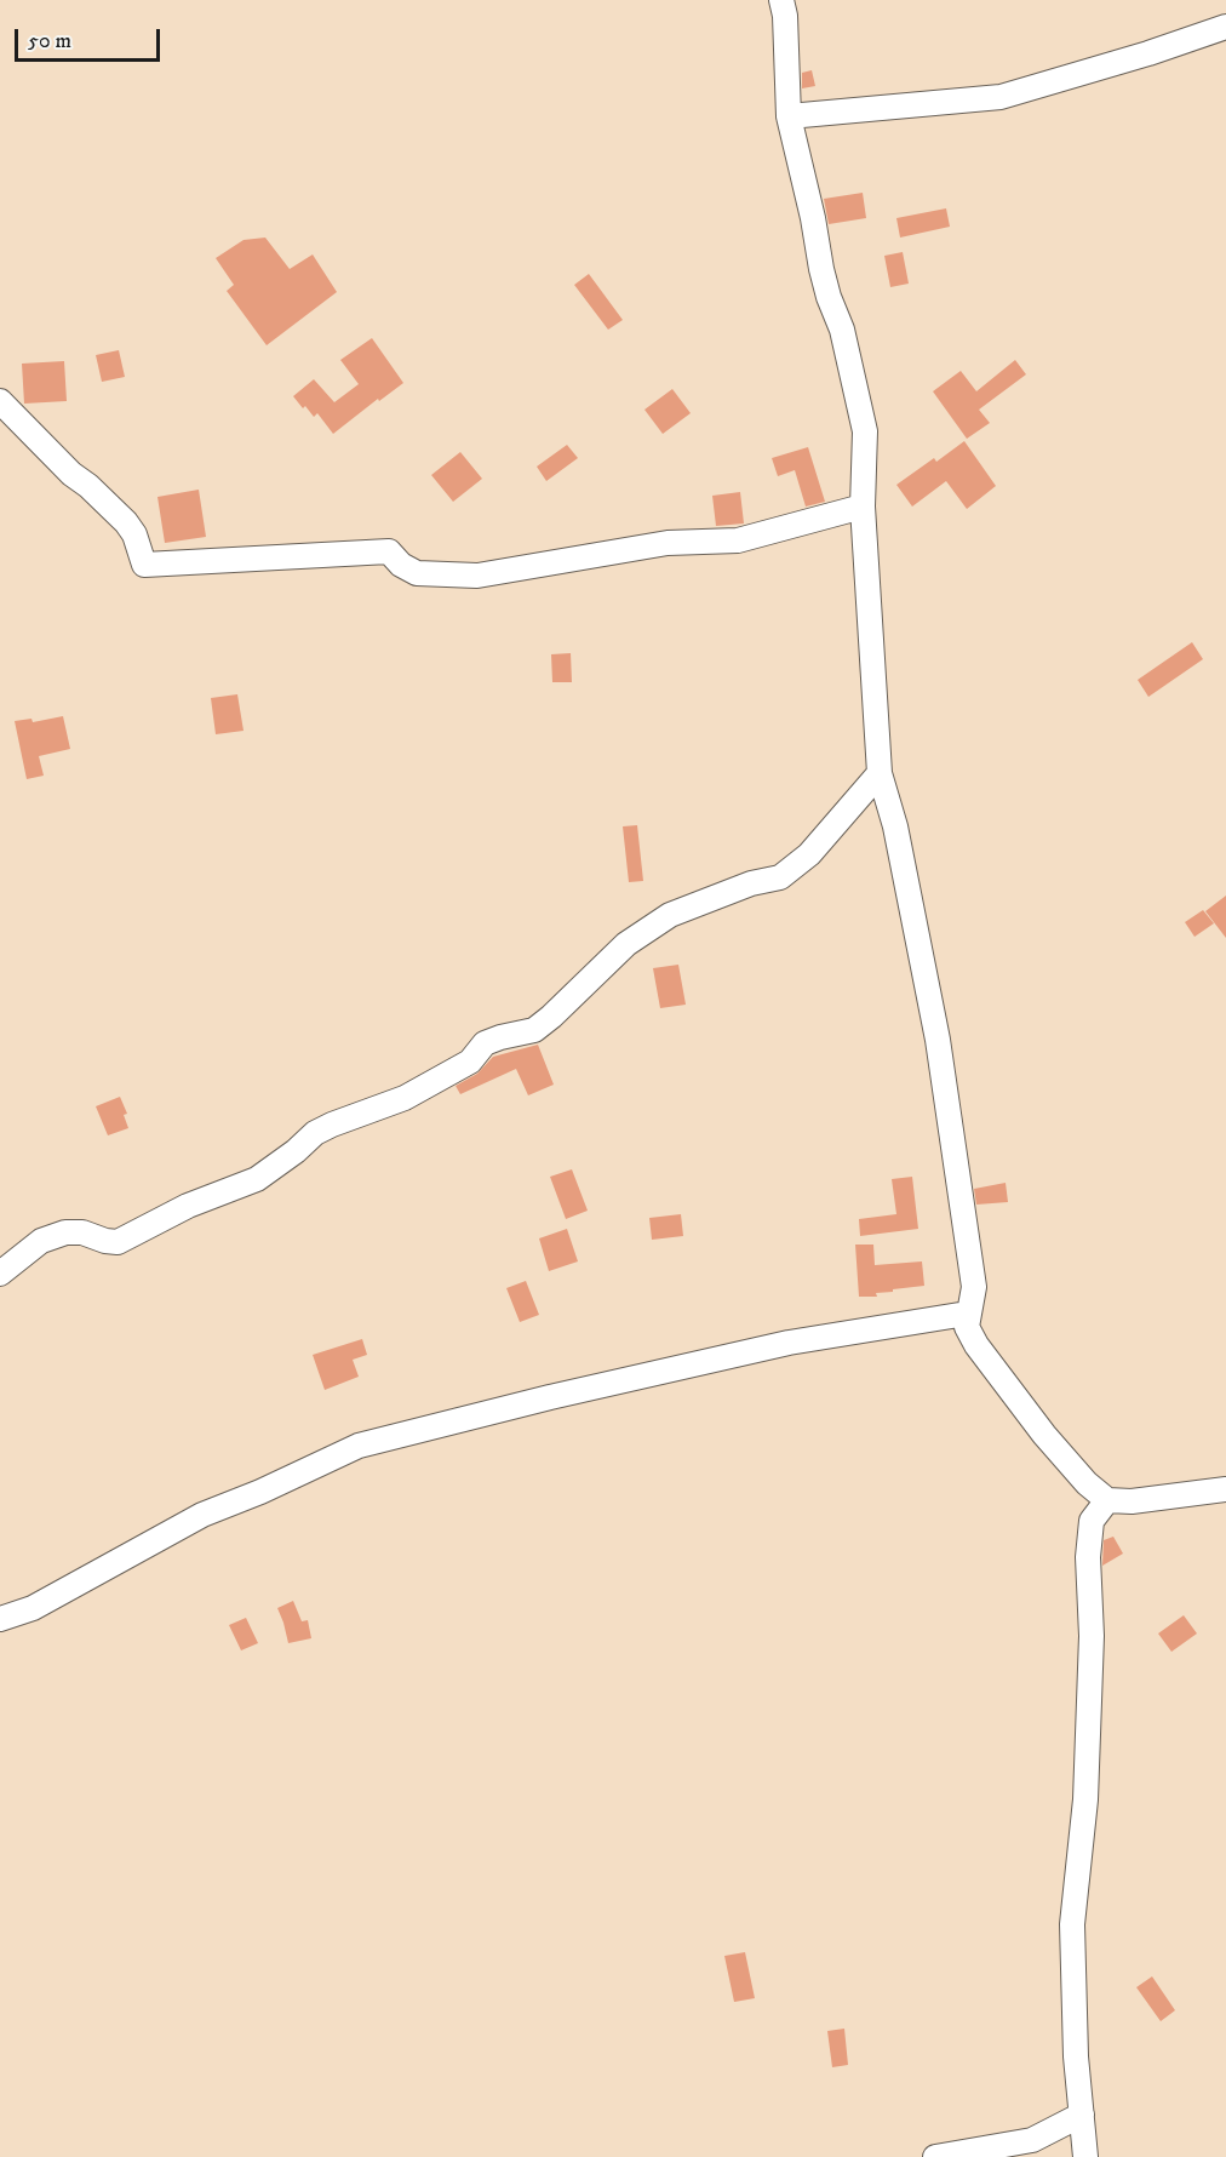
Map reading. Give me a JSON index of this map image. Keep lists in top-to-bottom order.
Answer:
{
  "scale_bar": "50 m"
}
